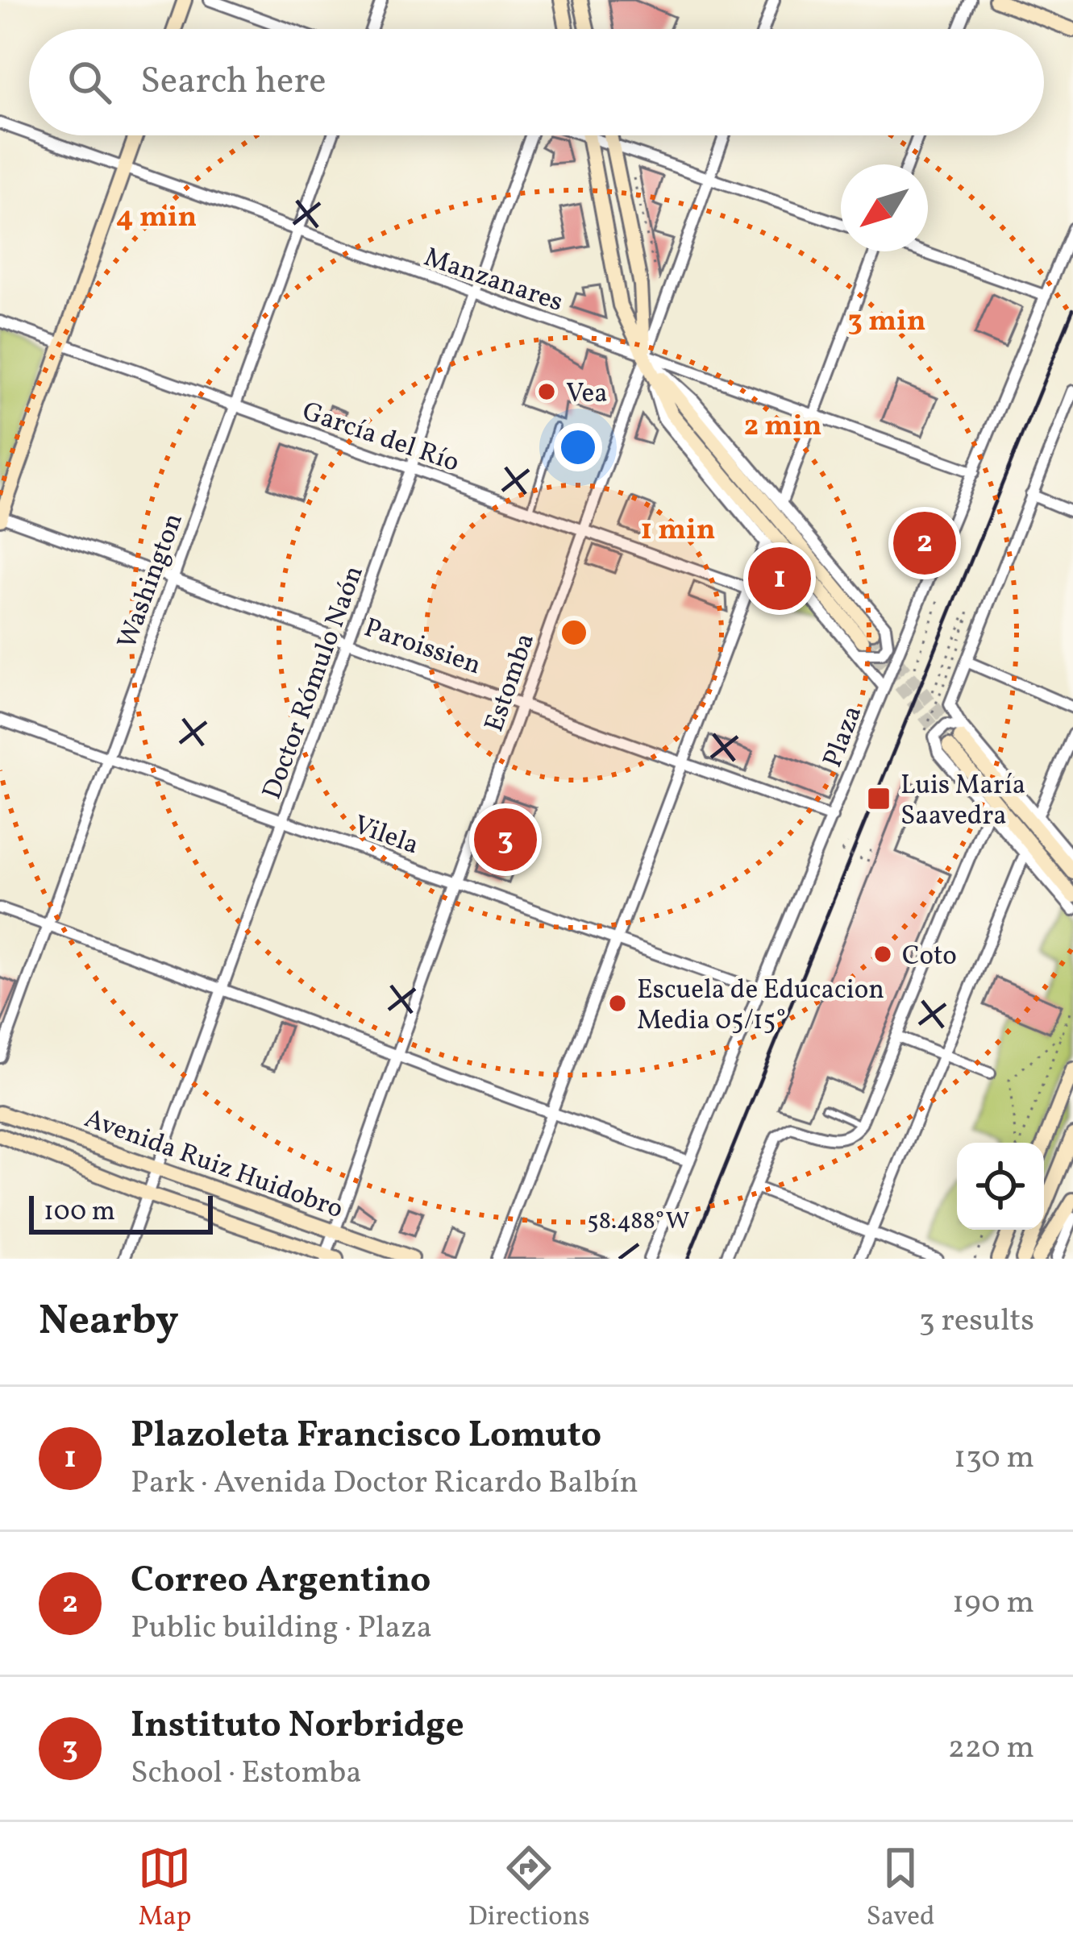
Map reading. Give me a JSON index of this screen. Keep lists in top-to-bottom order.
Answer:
{
  "streets": {
    "main road": ["Avenida Ruiz Huidobro"],
    "street": [
      "Manzanares",
      "García del Río",
      "Washington",
      "Paroissien",
      "Doctor Rómulo Naón",
      "Estomba",
      "Plaza",
      "Vilela"
    ]
  },
  "crossings": [
    ["Manzanares", "Washington"],
    ["Manzanares", "Doctor Rómulo Naón"],
    ["Manzanares", "Estomba"],
    ["Manzanares", "Plaza"],
    ["García del Río", "Washington"],
    ["García del Río", "Doctor Rómulo Naón"],
    ["García del Río", "Estomba"],
    ["Washington", "Paroissien"],
    ["Washington", "Vilela"],
    ["Paroissien", "Doctor Rómulo Naón"],
    ["Paroissien", "Estomba"],
    ["Paroissien", "Plaza"],
    ["Doctor Rómulo Naón", "Vilela"],
    ["Doctor Rómulo Naón", "Avenida Ruiz Huidobro"],
    ["Estomba", "Vilela"],
    ["Estomba", "Avenida Ruiz Huidobro"],
    ["Plaza", "Vilela"]
  ],
  "places": {
    "other": ["Vea", "Coto", "Escuela de Educacion Media 05/15°"],
    "transit": ["Luis María Saavedra"]
  },
  "scale_bar": "100 m",
  "north": "bottom left",
  "page": {
    "search": "Search here",
    "pins": ["2", "1", "3"],
    "scale": "100 m",
    "heading": ["Nearby", "3 results"],
    "list": [
      {
        "mark": "1",
        "name": "Plazoleta Francisco Lomuto",
        "note": "Park · Avenida Doctor Ricardo Balbín",
        "value": "130 m"
      },
      {
        "mark": "2",
        "name": "Correo Argentino",
        "note": "Public building · Plaza",
        "value": "190 m"
      },
      {
        "mark": "3",
        "name": "Instituto Norbridge",
        "note": "School · Estomba",
        "value": "220 m"
      }
    ],
    "nav": ["Map", "Directions", "Saved"]
  },
  "coordinates": ["58.488°W"],
  "rings": [
    "4 min",
    "3 min",
    "2 min",
    "1 min"
  ]
}
